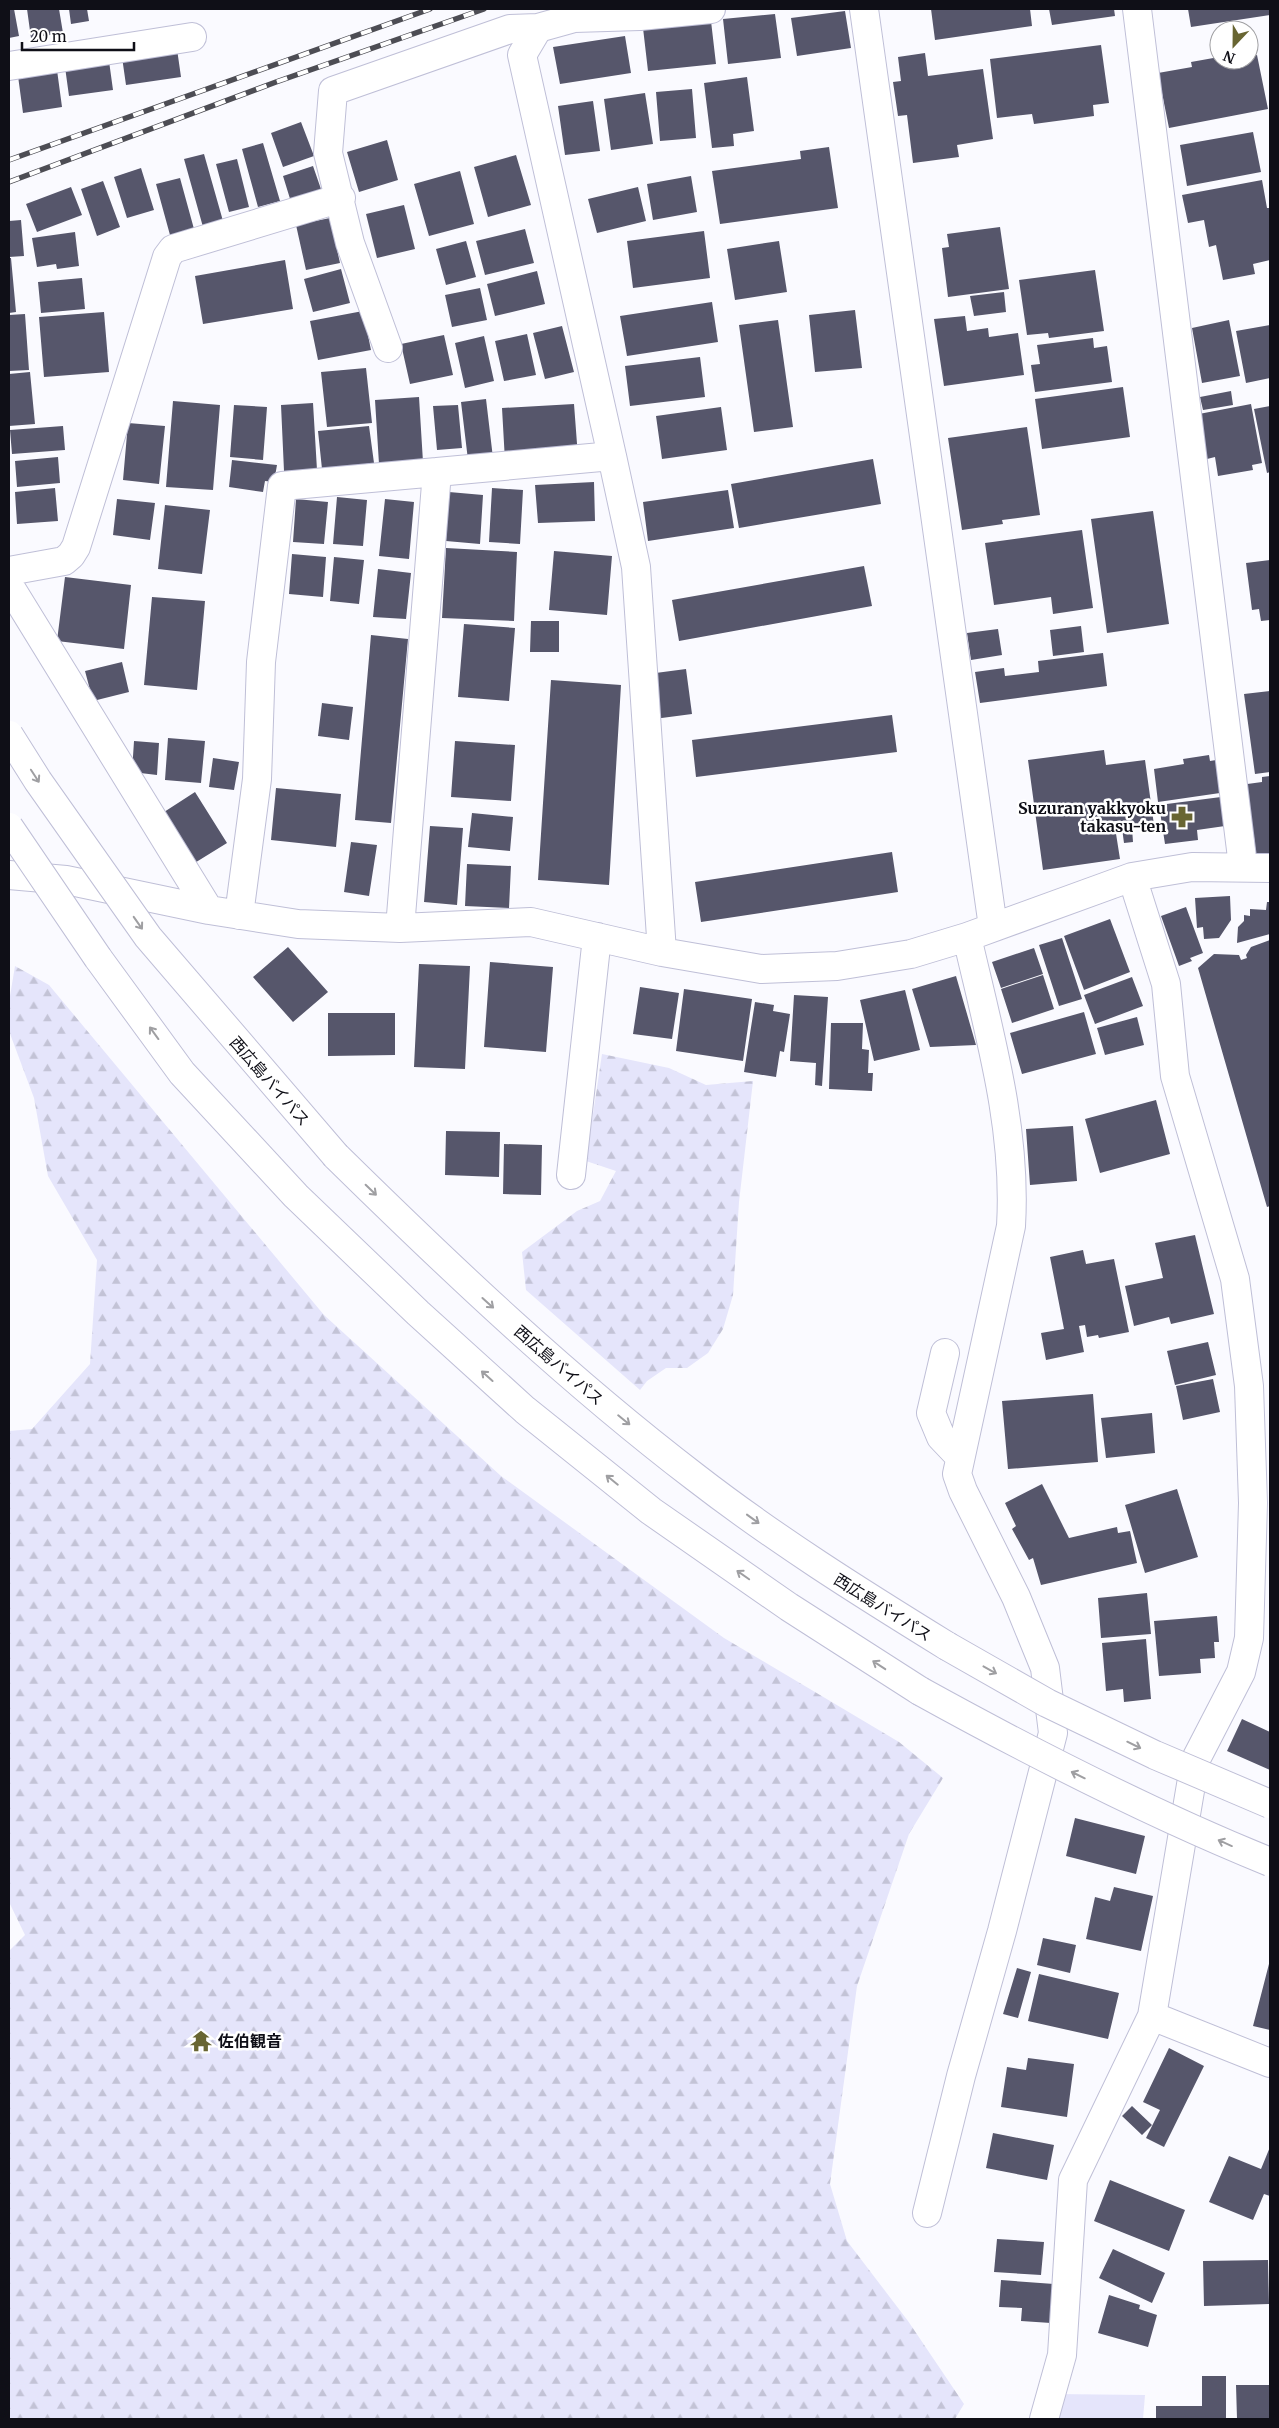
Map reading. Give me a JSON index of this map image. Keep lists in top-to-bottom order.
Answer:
{
  "streets": {
    "main road": ["西広島バイパス"]
  },
  "places": {
    "pharmacy": ["Suzuran yakkyoku takasu-ten"],
    "temple": ["佐伯観音"]
  },
  "scale_bar": "20 m",
  "north": "bottom"
}
